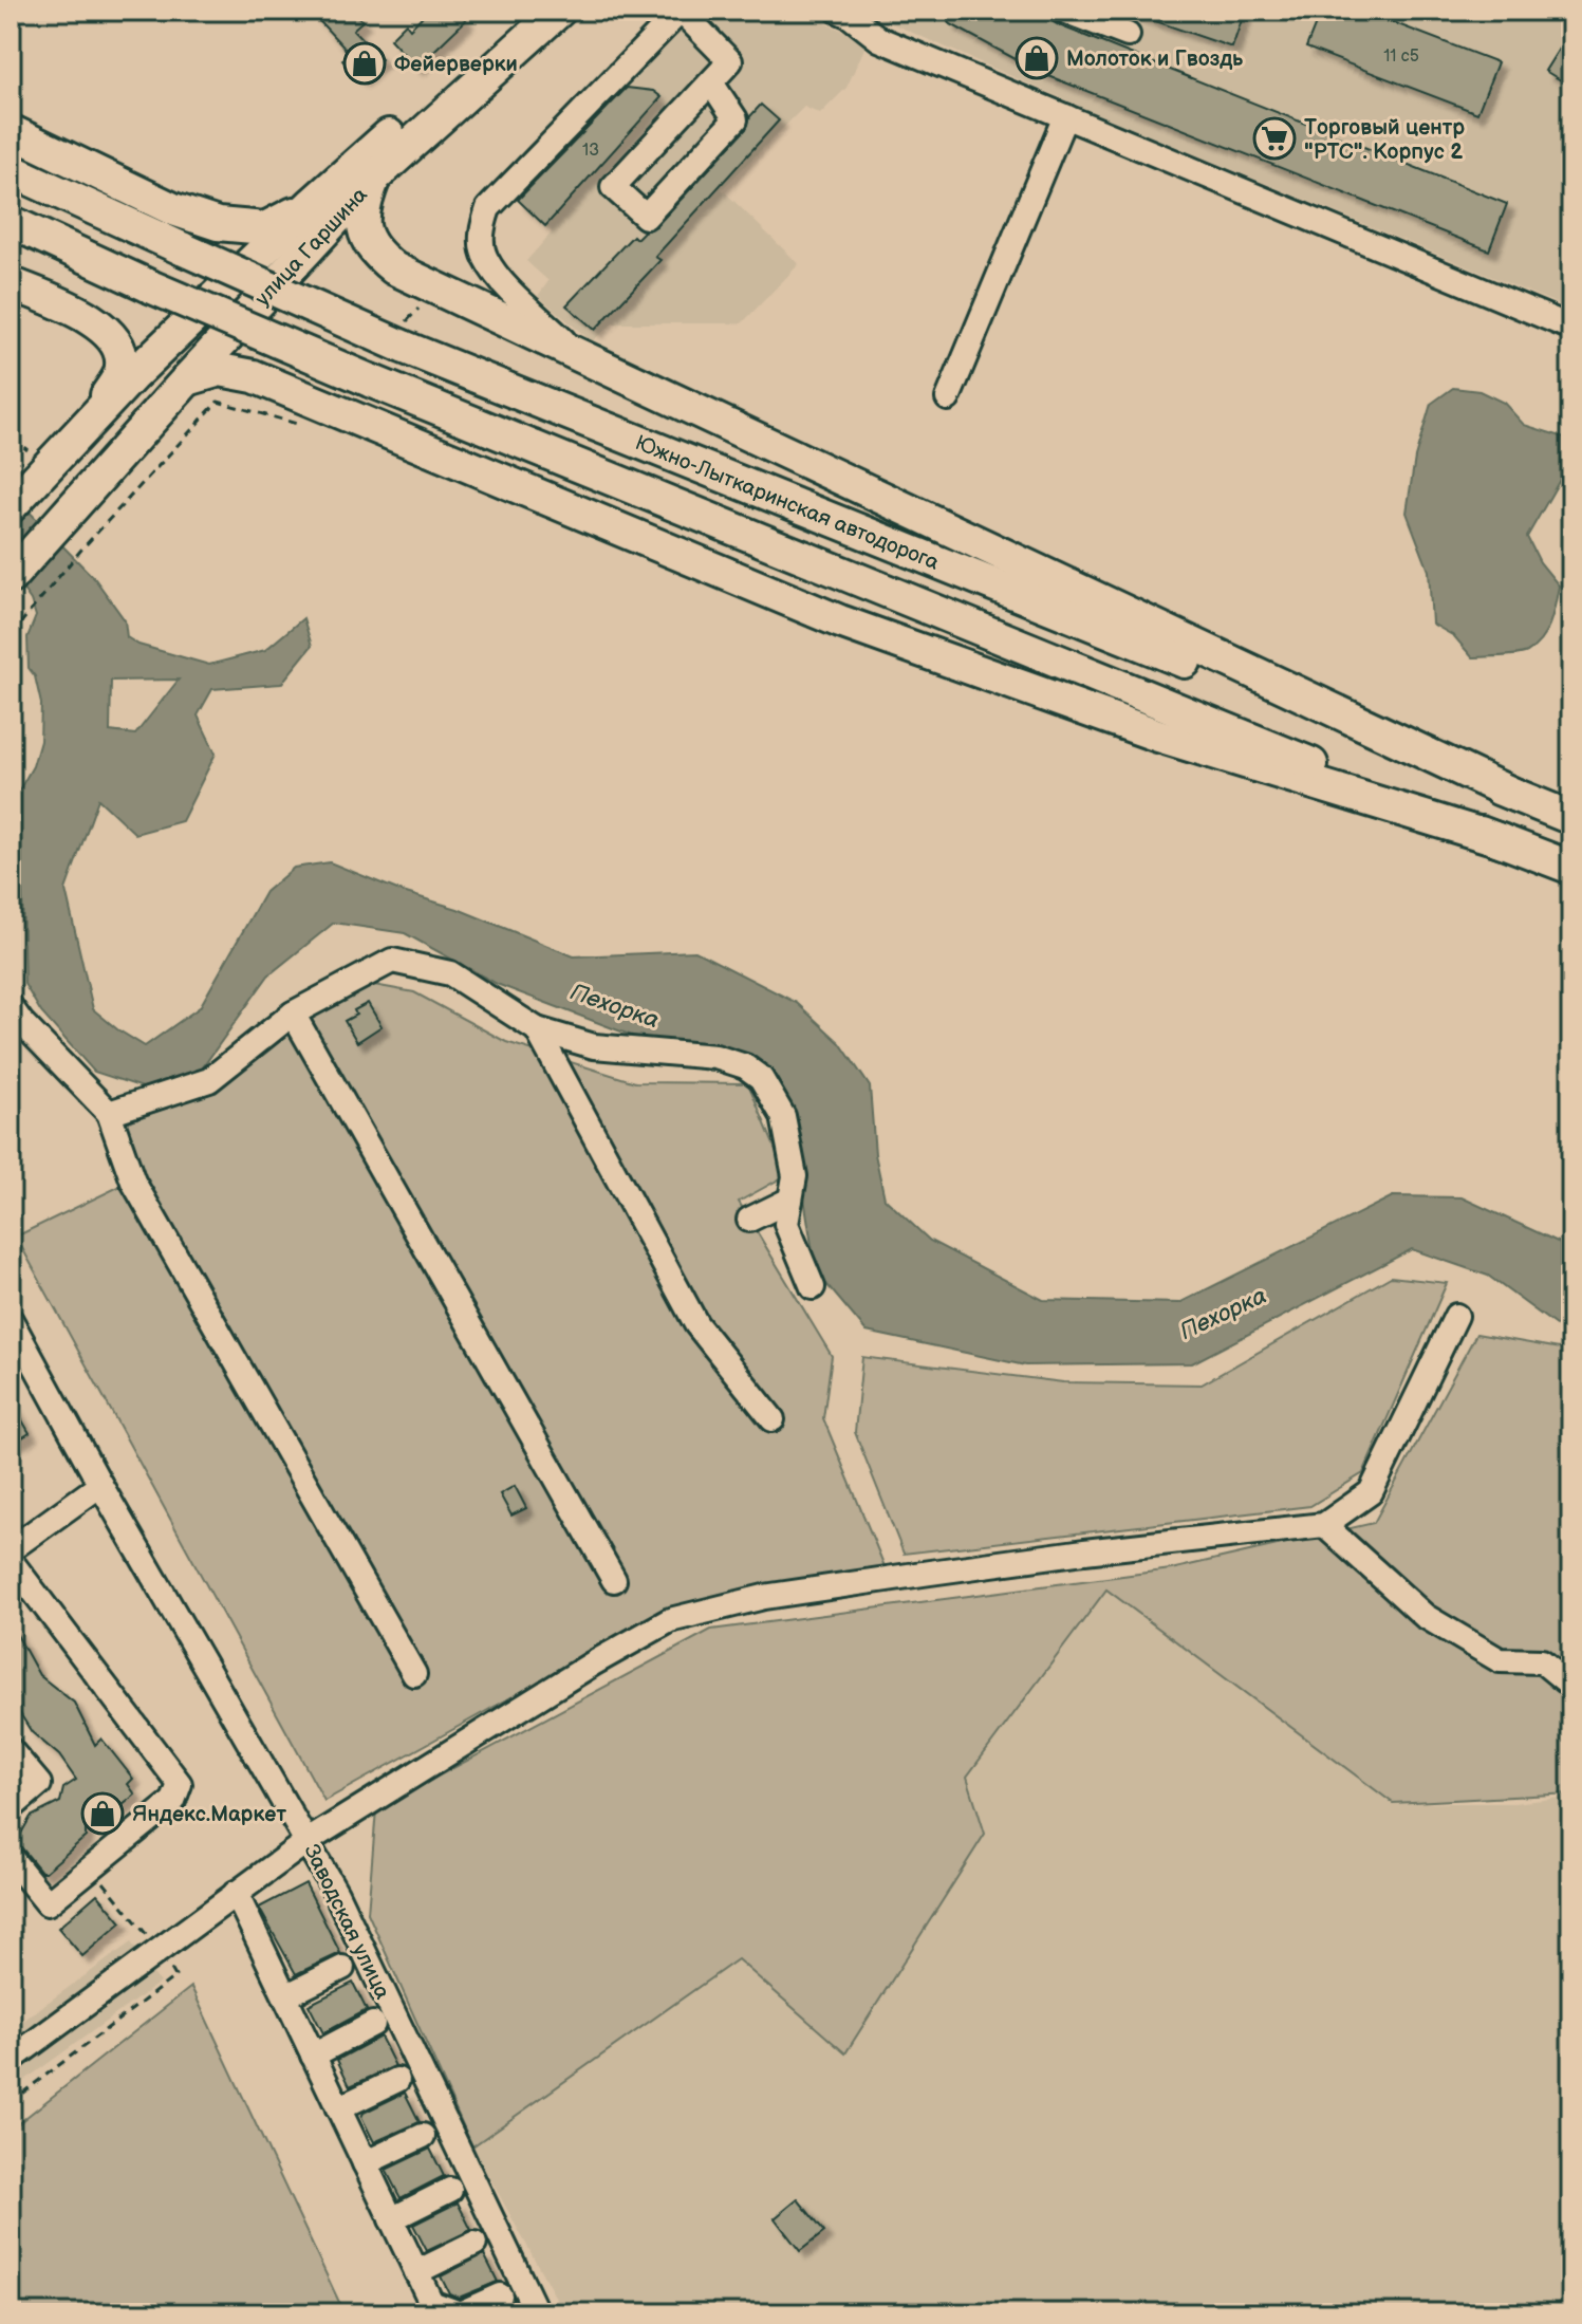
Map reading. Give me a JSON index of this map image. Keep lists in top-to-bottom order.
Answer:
{
  "streets": {
    "main road": ["улица Гаршина", "Южно-Лыткаринская автодорога"],
    "street": ["Заводская улица"]
  },
  "water": ["Пехорка"],
  "places": {
    "shop": ["Молоток и Гвоздь", "Фейерверки", "Яндекс.Маркет"],
    "supermarket": ["Торговый центр \"РТС\". Корпус 2"]
  },
  "house_numbers": ["11 с5", "13"]
}
